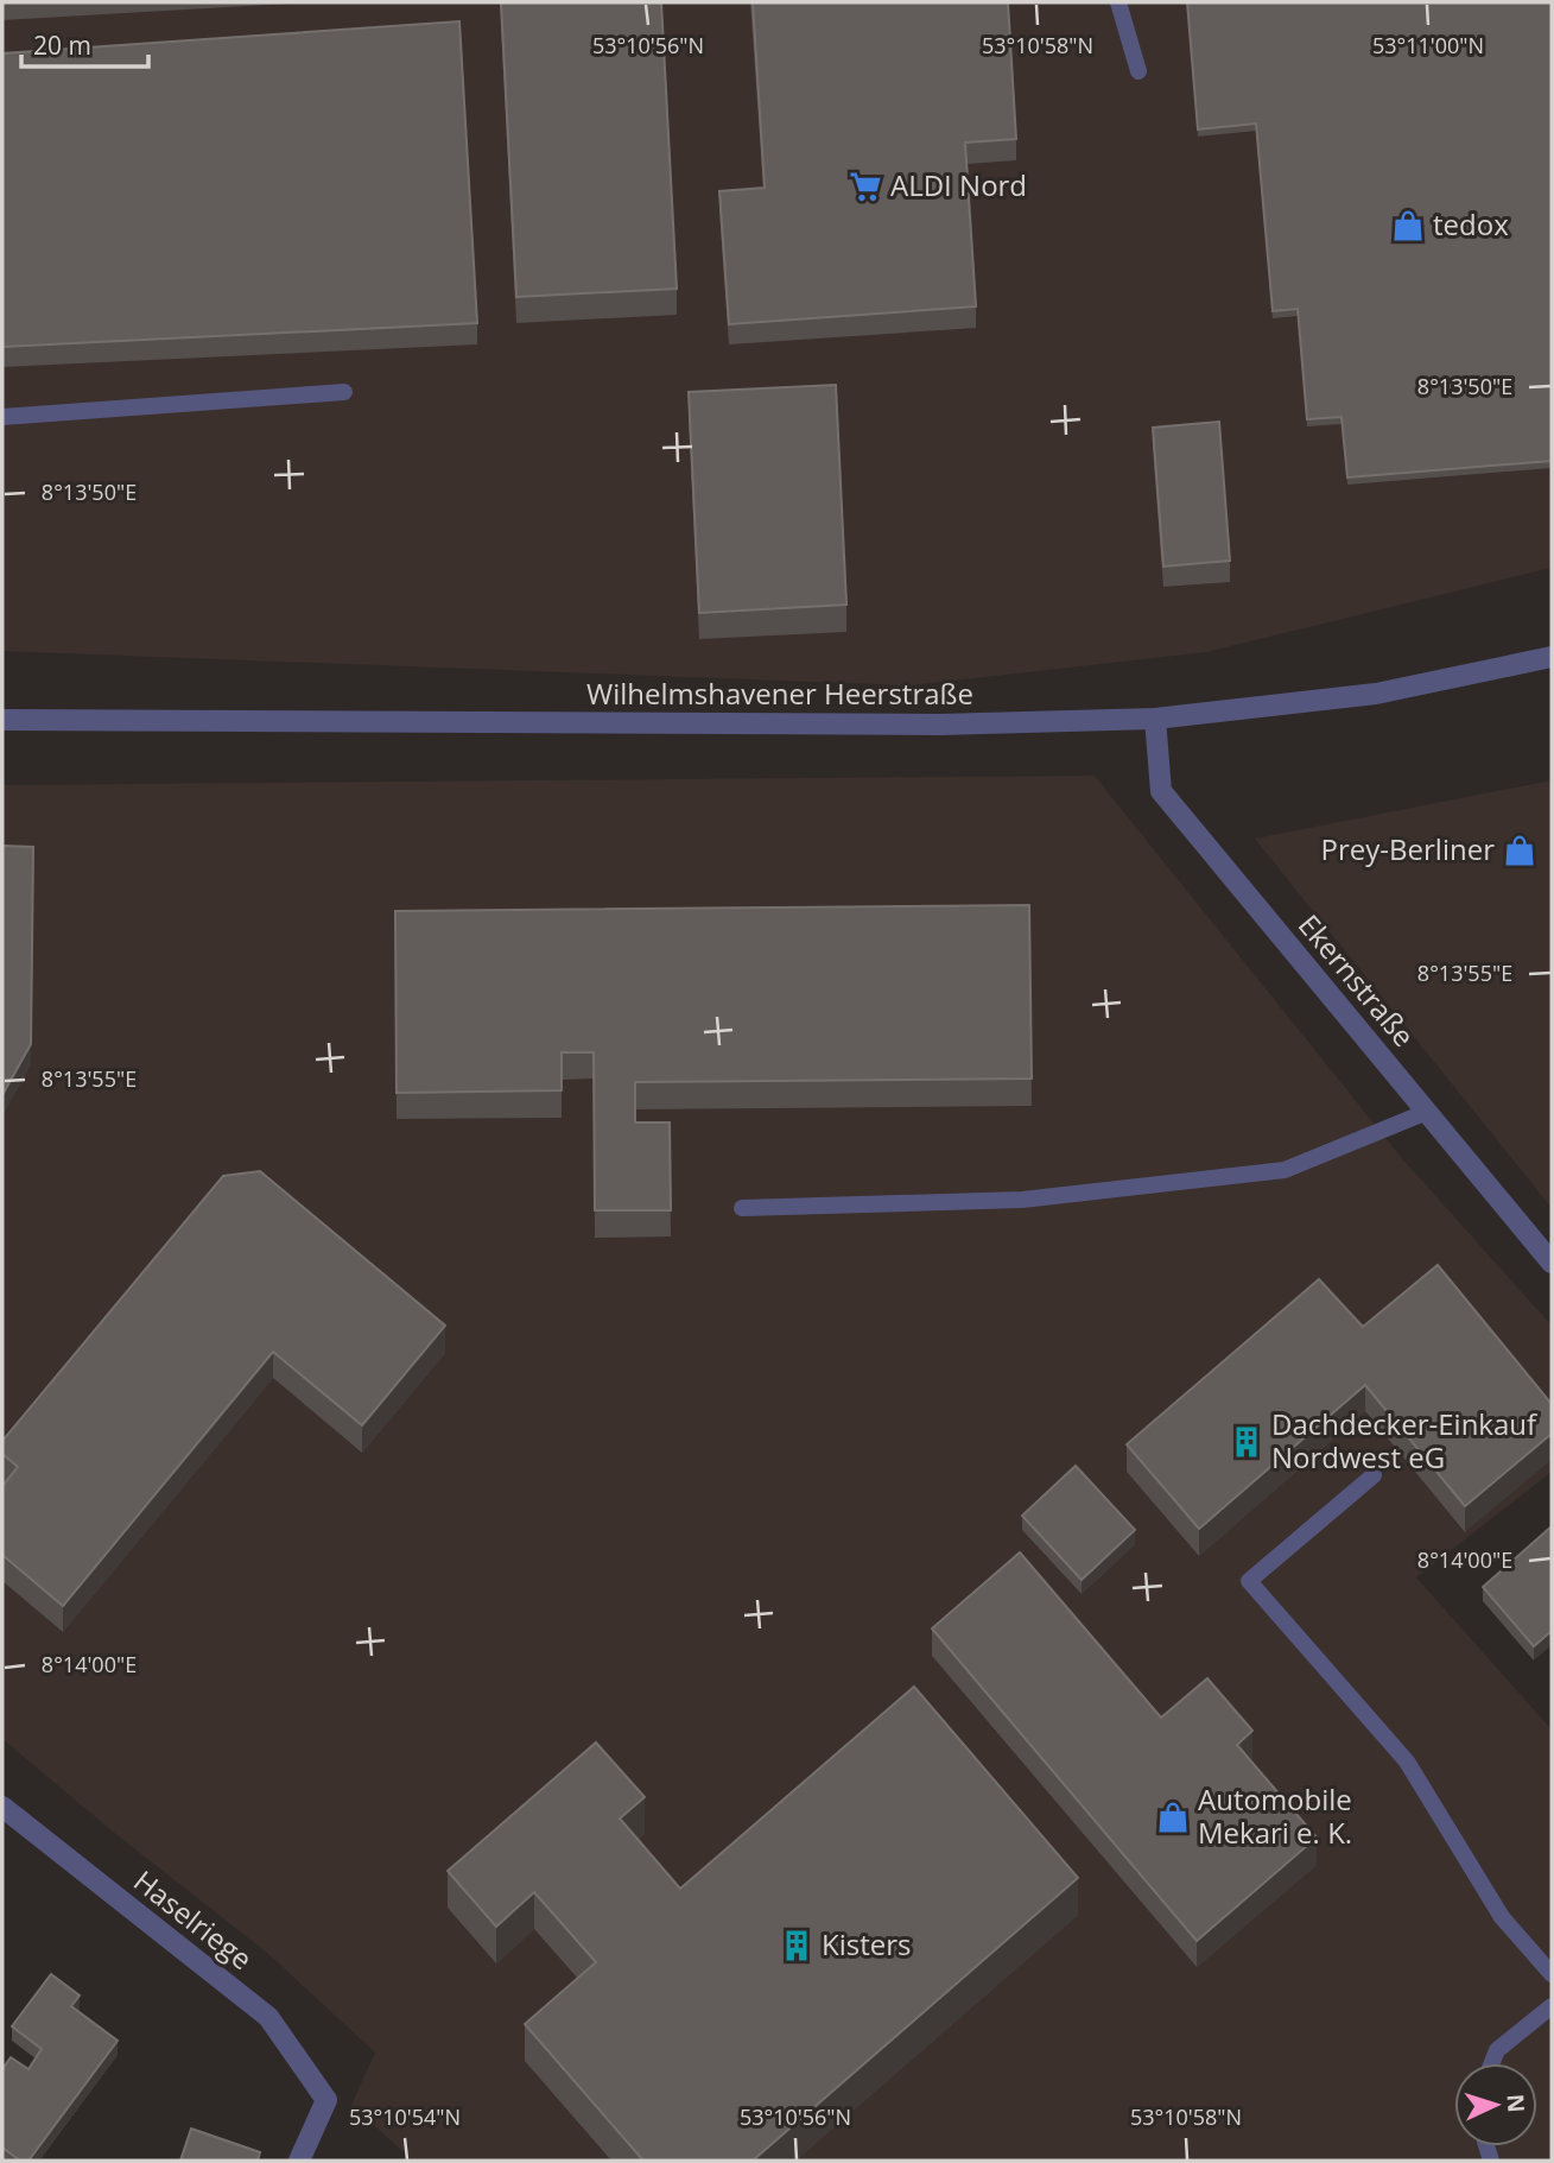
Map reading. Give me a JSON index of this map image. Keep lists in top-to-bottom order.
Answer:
{
  "streets": {
    "street": ["Wilhelmshavener Heerstraße", "Ekernstraße", "Haselriege"]
  },
  "crossings": [
    ["Wilhelmshavener Heerstraße", "Ekernstraße"]
  ],
  "places": {
    "supermarket": ["ALDI Nord"],
    "shop": ["tedox", "Prey-Berliner", "Automobile Mekari e. K."],
    "building": ["Dachdecker-Einkauf Nordwest eG", "Kisters"]
  },
  "scale_bar": "20 m",
  "north": "right",
  "coordinates": [
    "53°10'56\"N",
    "53°10'58\"N",
    "53°11'00\"N",
    "8°13'50\"E",
    "8°13'55\"E",
    "8°14'00\"E",
    "53°10'54\"N"
  ]
}
